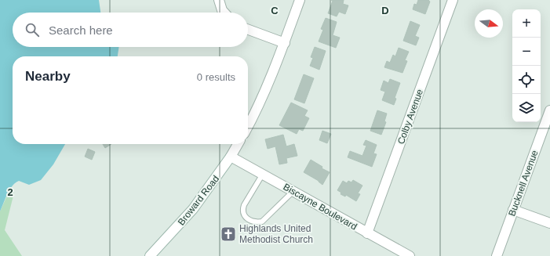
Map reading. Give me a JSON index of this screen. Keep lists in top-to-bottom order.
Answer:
{
  "streets": {
    "street": [
      "Colby Avenue",
      "Bucknell Avenue",
      "Broward Road",
      "Biscayne Boulevard"
    ]
  },
  "crossings": [
    ["Colby Avenue", "Biscayne Boulevard"],
    ["Broward Road", "Biscayne Boulevard"]
  ],
  "places": {
    "church": ["Highlands United Methodist Church"]
  },
  "north": "right",
  "page": {
    "map_buttons": ["+", "−"],
    "search": "Search here",
    "heading": ["Nearby", "0 results"]
  },
  "grid": {
    "columns": ["C", "D"],
    "rows": ["2"]
  }
}
